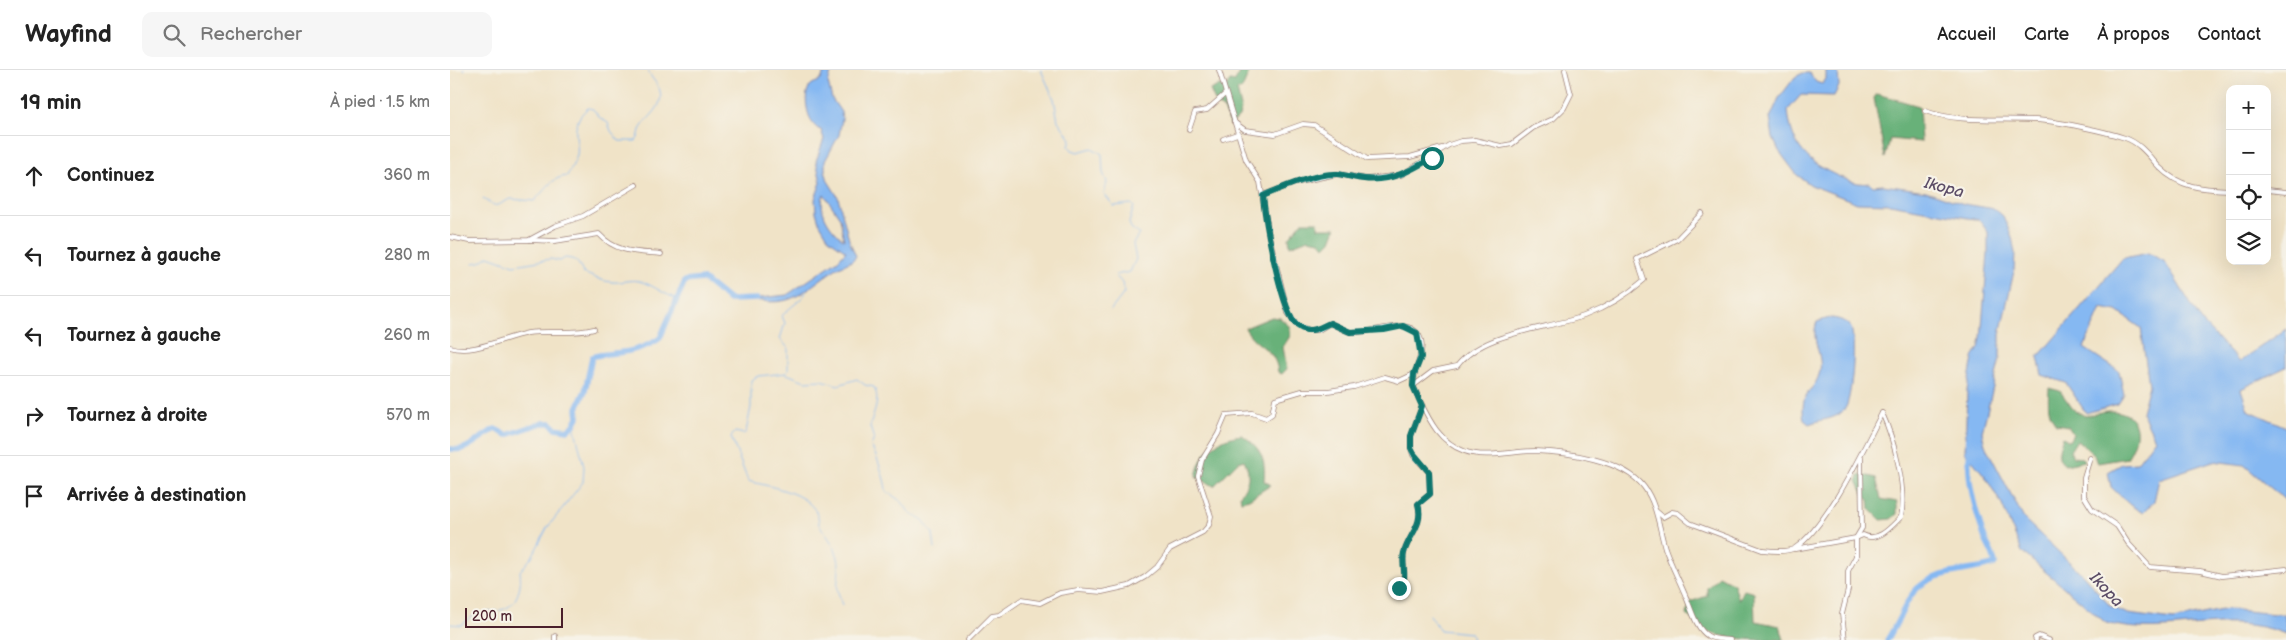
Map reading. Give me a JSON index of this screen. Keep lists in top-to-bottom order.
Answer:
{
  "water": ["Ikopa"],
  "scale_bar": "200 m",
  "page": {
    "header": "Wayfind",
    "search": "Rechercher",
    "nav": [
      "Accueil",
      "Carte",
      "À propos",
      "Contact"
    ],
    "heading": ["19 min", "À pied · 1.5 km"],
    "map_buttons": ["+", "−"],
    "list": [
      ["Continuez", "360 m"],
      ["Tournez à gauche", "280 m"],
      ["Tournez à gauche", "260 m"],
      ["Tournez à droite", "570 m"],
      "Arrivée à destination"
    ],
    "scale": "200 m"
  }
}
